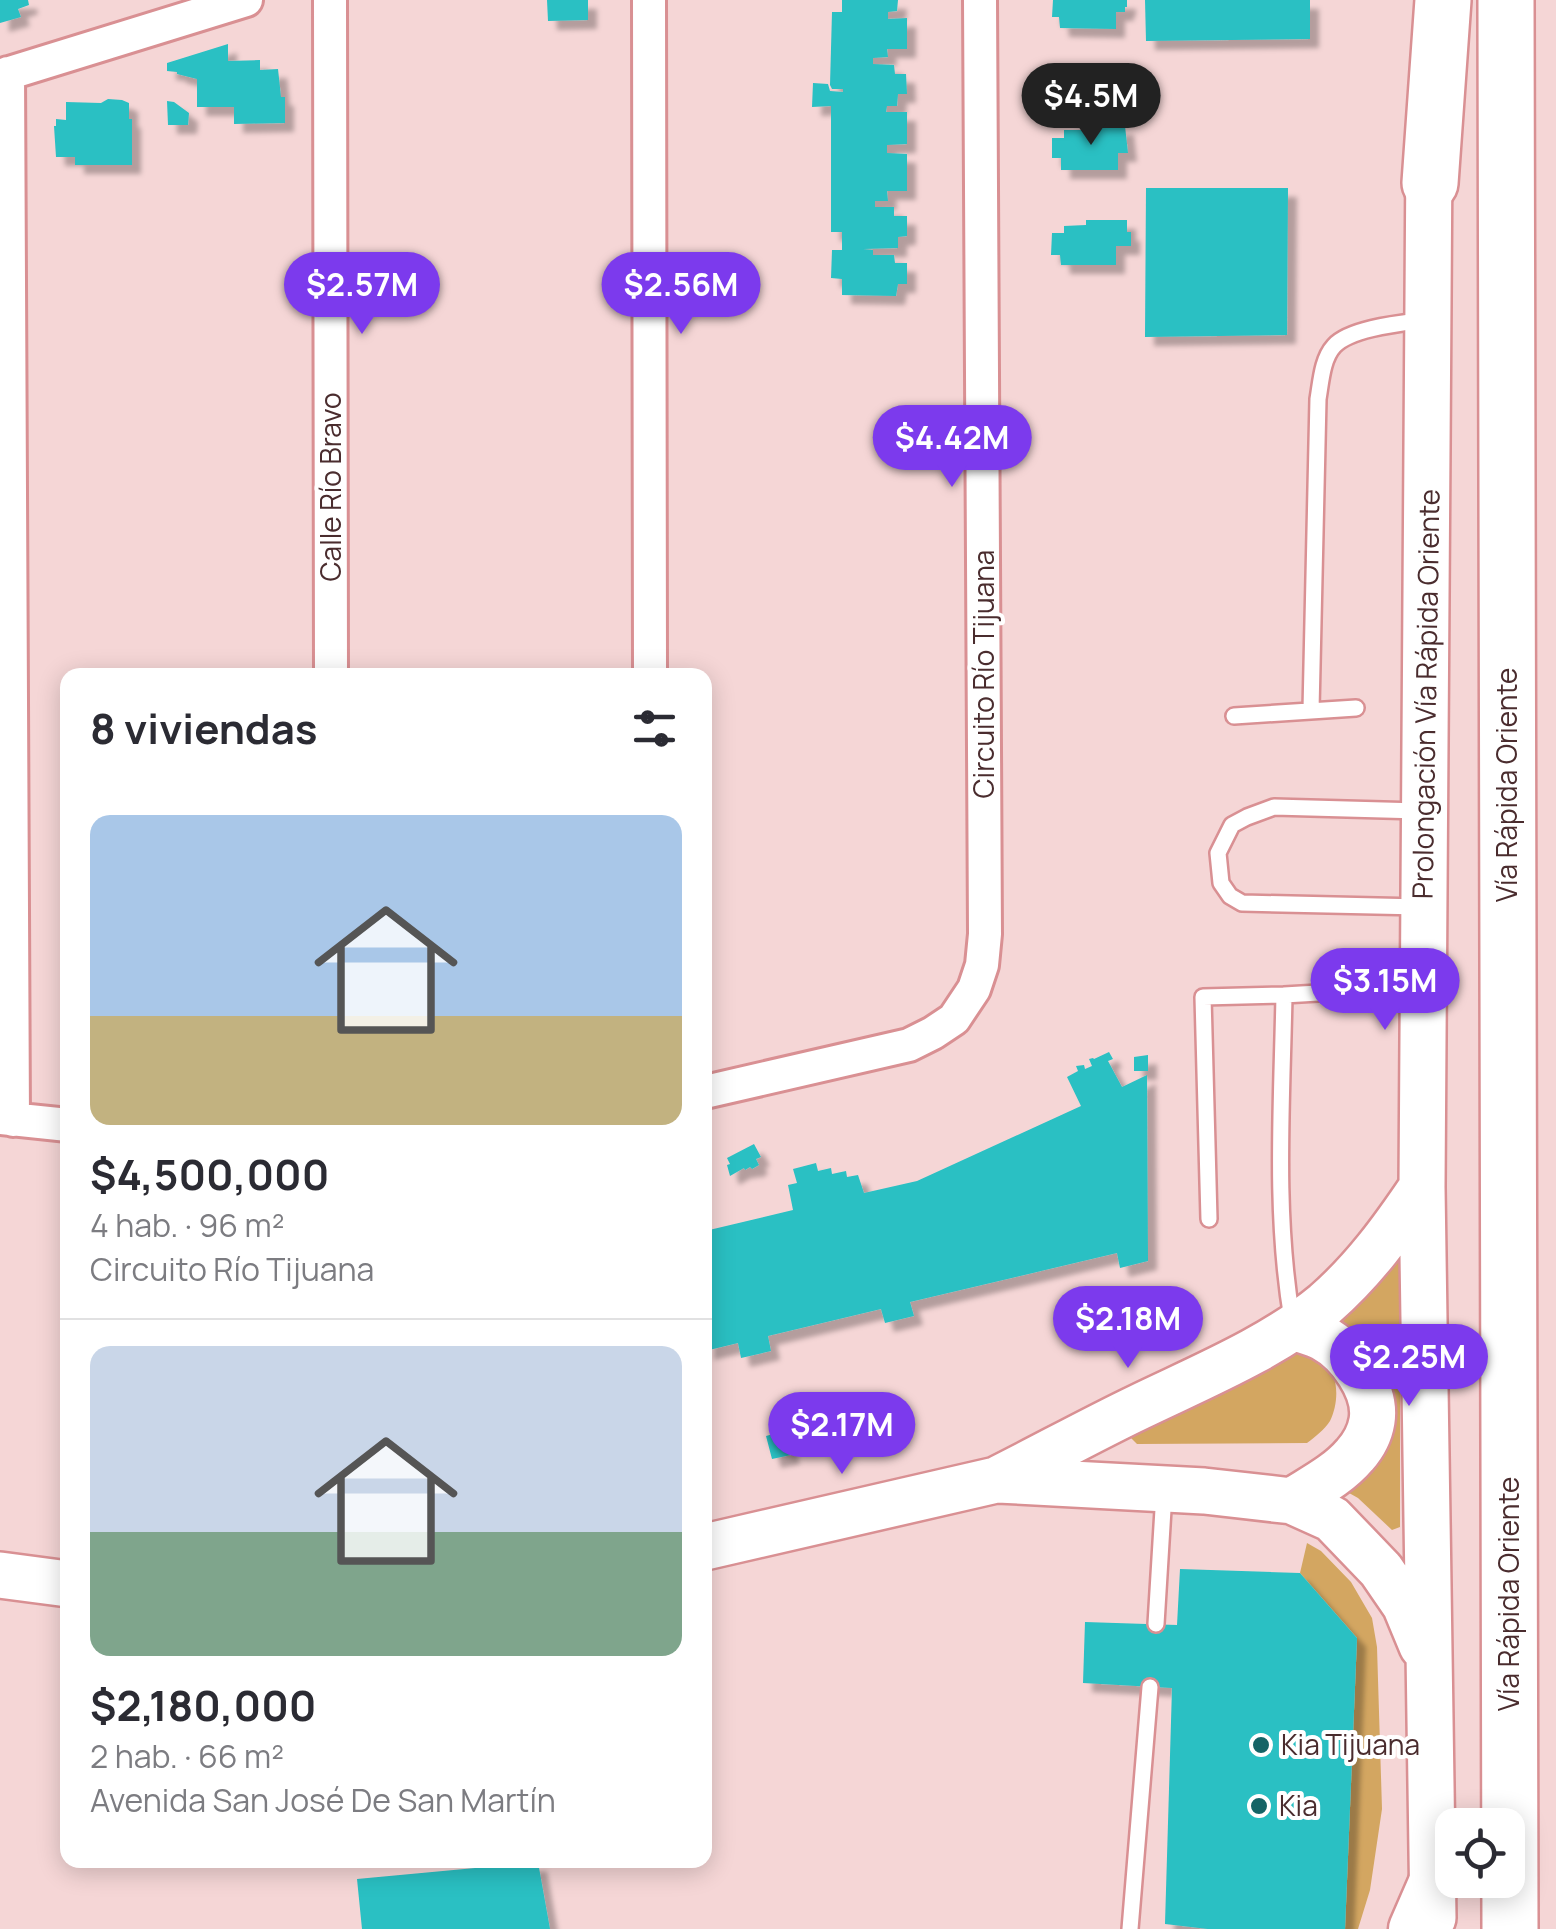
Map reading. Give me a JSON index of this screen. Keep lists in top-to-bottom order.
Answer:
{
  "streets": {
    "highway": ["Vía Rápida Oriente"],
    "main road": ["Prolongación Vía Rápida Oriente"],
    "street": ["Calle Río Bravo", "Circuito Río Tijuana"]
  },
  "places": ["Kia Tijuana", "Kia"],
  "page": {
    "price": [
      "$4.5M",
      "$2.57M",
      "$2.56M",
      "$4.42M",
      "$3.15M",
      "$2.18M",
      "$2.25M",
      "$2.17M"
    ],
    "heading": "8 viviendas",
    "list": [
      {
        "name": "$4,500,000",
        "note": "4 hab. · 96 m² · Circuito Río Tijuana"
      },
      {
        "name": "$2,180,000",
        "note": "2 hab. · 66 m² · Avenida San José De San Martín"
      }
    ]
  }
}
